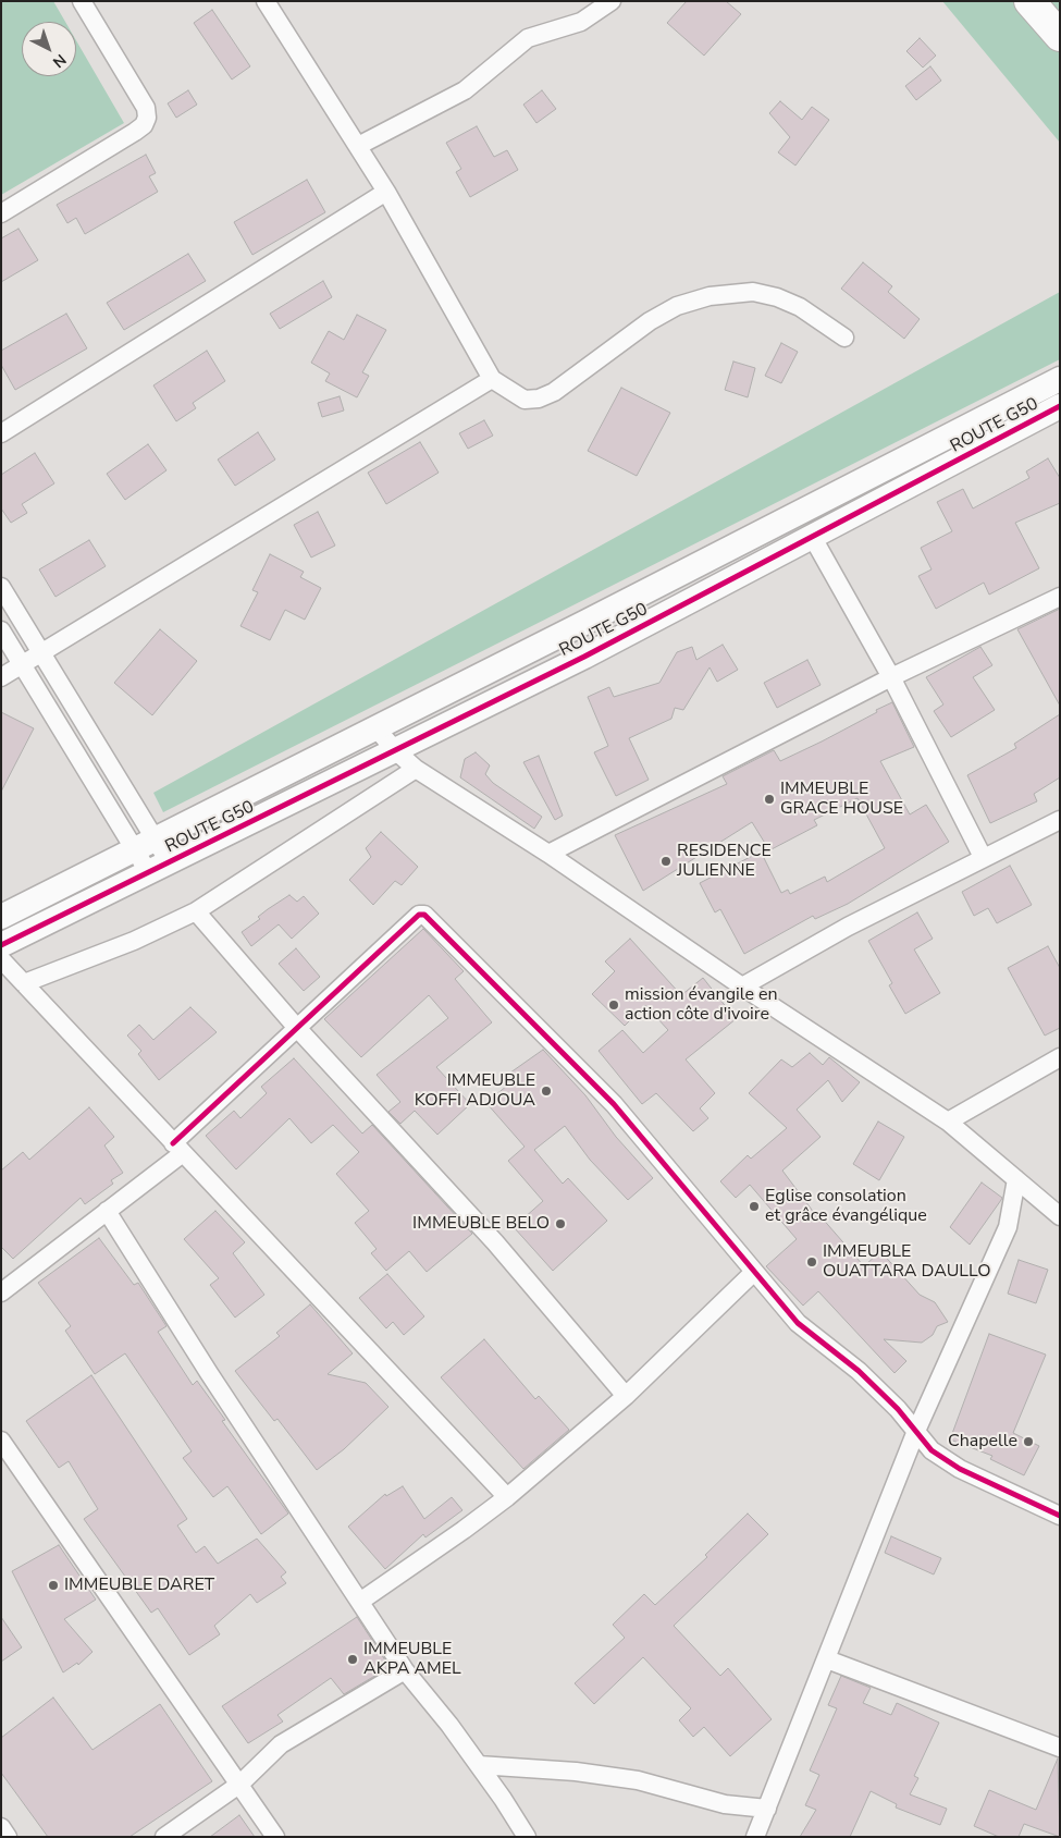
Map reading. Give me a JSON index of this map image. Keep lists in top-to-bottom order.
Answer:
{
  "streets": {
    "street": ["ROUTE G50"]
  },
  "places": [
    "IMMEUBLE GRACE HOUSE",
    "RESIDENCE JULIENNE",
    "mission évangile en action côte d'ivoire",
    "IMMEUBLE KOFFI ADJOUA",
    "Eglise consolation et grâce évangélique",
    "IMMEUBLE BELO",
    "IMMEUBLE OUATTARA DAULLO",
    "Chapelle",
    "IMMEUBLE DARET",
    "IMMEUBLE AKPA AMEL"
  ],
  "north": "bottom right"
}
